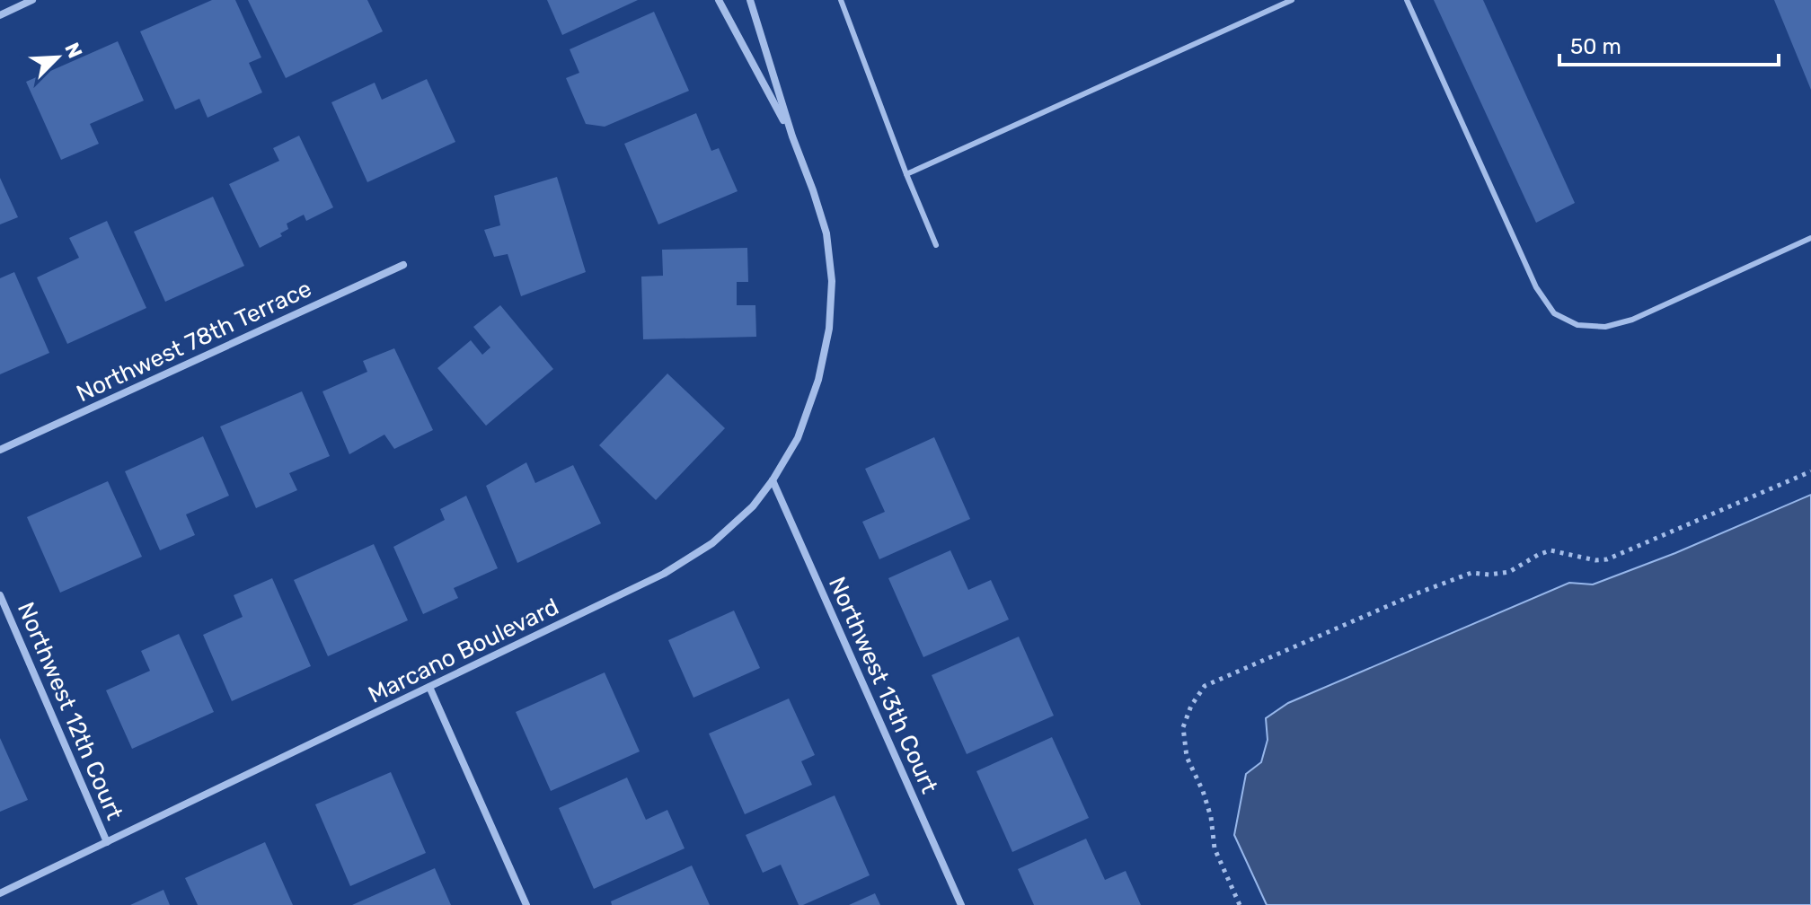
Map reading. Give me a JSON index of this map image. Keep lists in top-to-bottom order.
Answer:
{
  "streets": {
    "street": [
      "Northwest 78th Terrace",
      "Marcano Boulevard",
      "Northwest 13th Court",
      "Northwest 12th Court"
    ]
  },
  "crossings": [
    ["Marcano Boulevard", "Northwest 13th Court"],
    ["Marcano Boulevard", "Northwest 12th Court"]
  ],
  "scale_bar": "50 m",
  "north": "top right"
}
